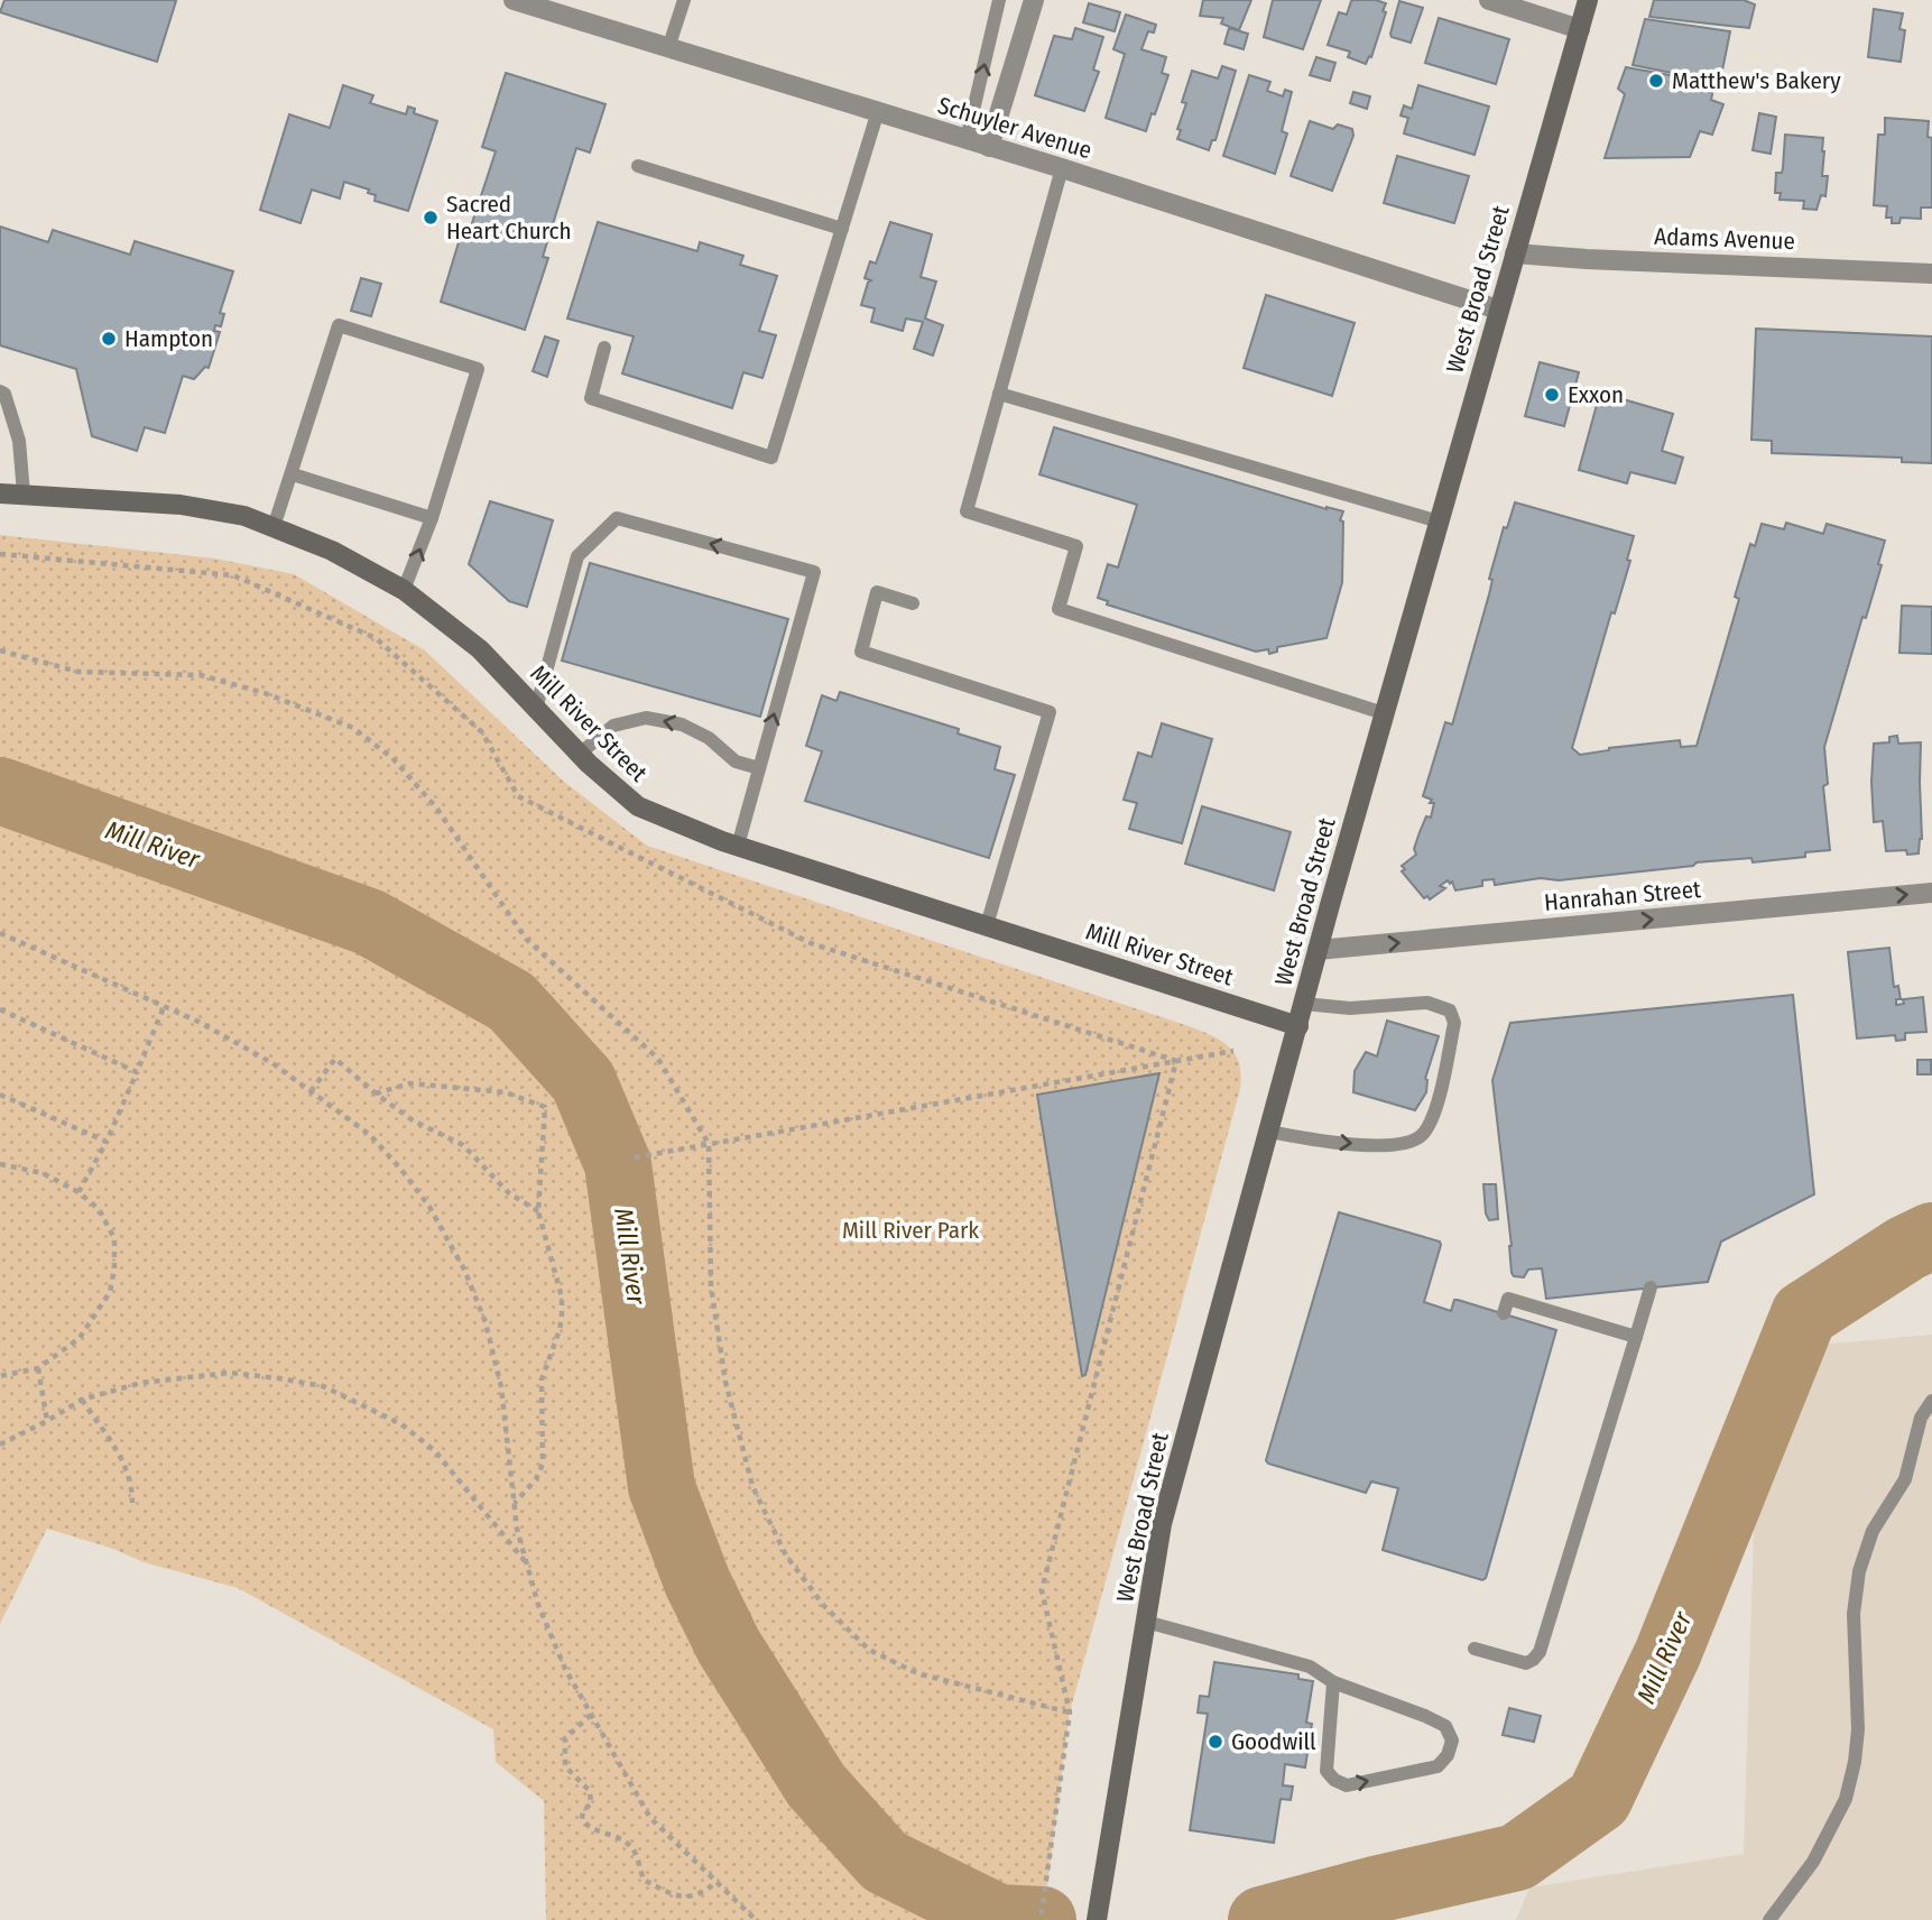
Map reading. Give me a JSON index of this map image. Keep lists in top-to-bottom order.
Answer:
{
  "streets": {
    "main road": ["West Broad Street", "Mill River Street"],
    "street": ["Schuyler Avenue", "Adams Avenue", "Hanrahan Street"]
  },
  "crossings": [
    ["Schuyler Avenue", "West Broad Street"],
    ["Adams Avenue", "West Broad Street"],
    ["West Broad Street", "Mill River Street"],
    ["West Broad Street", "Hanrahan Street"]
  ],
  "one_way": ["Hanrahan Street"],
  "water": ["Mill River"],
  "parks": ["Mill River Park"],
  "places": [
    "Matthew's Bakery",
    "Sacred Heart Church",
    "Hampton",
    "Exxon",
    "Goodwill"
  ]
}
